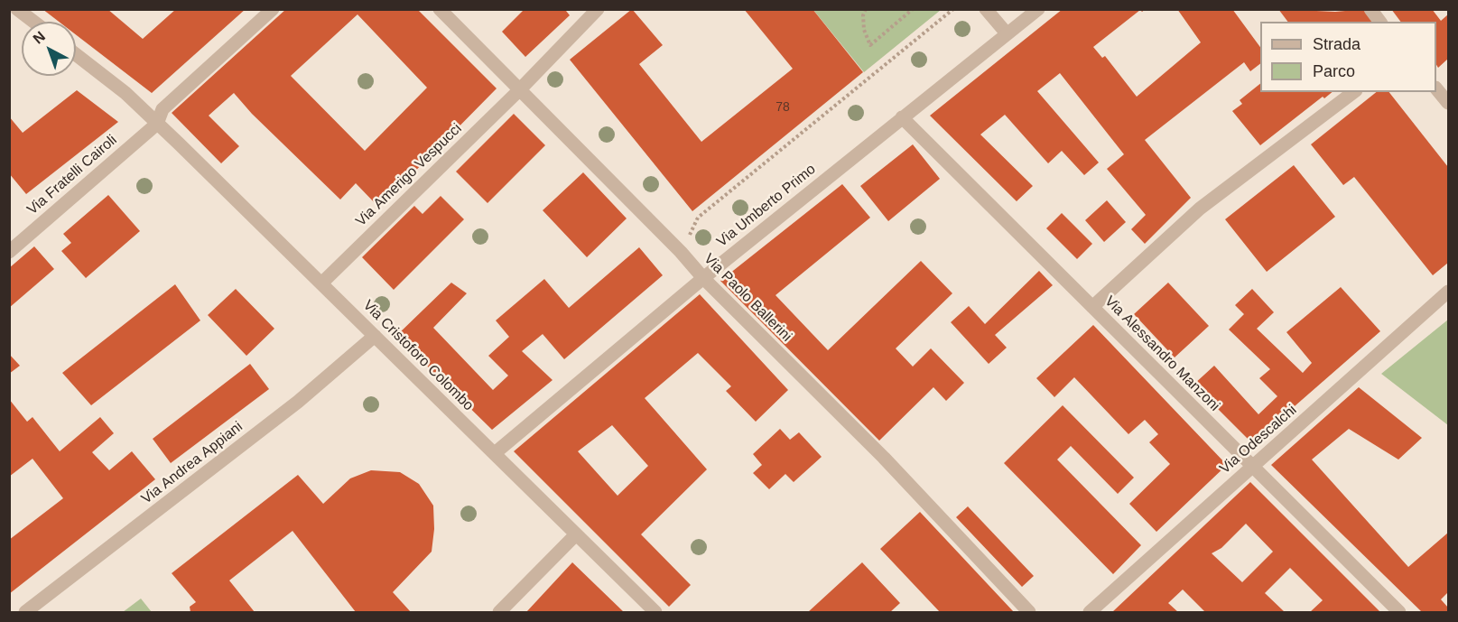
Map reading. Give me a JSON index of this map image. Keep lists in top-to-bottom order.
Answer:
{
  "streets": {
    "street": [
      "Via Fratelli Cairoli",
      "Via Amerigo Vespucci",
      "Via Umberto Primo",
      "Via Paolo Ballerini",
      "Via Alessandro Manzoni",
      "Via Cristoforo Colombo",
      "Via Odescalchi",
      "Via Andrea Appiani"
    ]
  },
  "crossings": [
    ["Via Fratelli Cairoli", "Via Cristoforo Colombo"],
    ["Via Amerigo Vespucci", "Via Paolo Ballerini"],
    ["Via Amerigo Vespucci", "Via Cristoforo Colombo"],
    ["Via Umberto Primo", "Via Paolo Ballerini"],
    ["Via Umberto Primo", "Via Alessandro Manzoni"],
    ["Via Umberto Primo", "Via Cristoforo Colombo"],
    ["Via Alessandro Manzoni", "Via Odescalchi"],
    ["Via Cristoforo Colombo", "Via Andrea Appiani"]
  ],
  "house_numbers": ["78"],
  "legend": ["Strada", "Parco"],
  "north": "top left"
}
